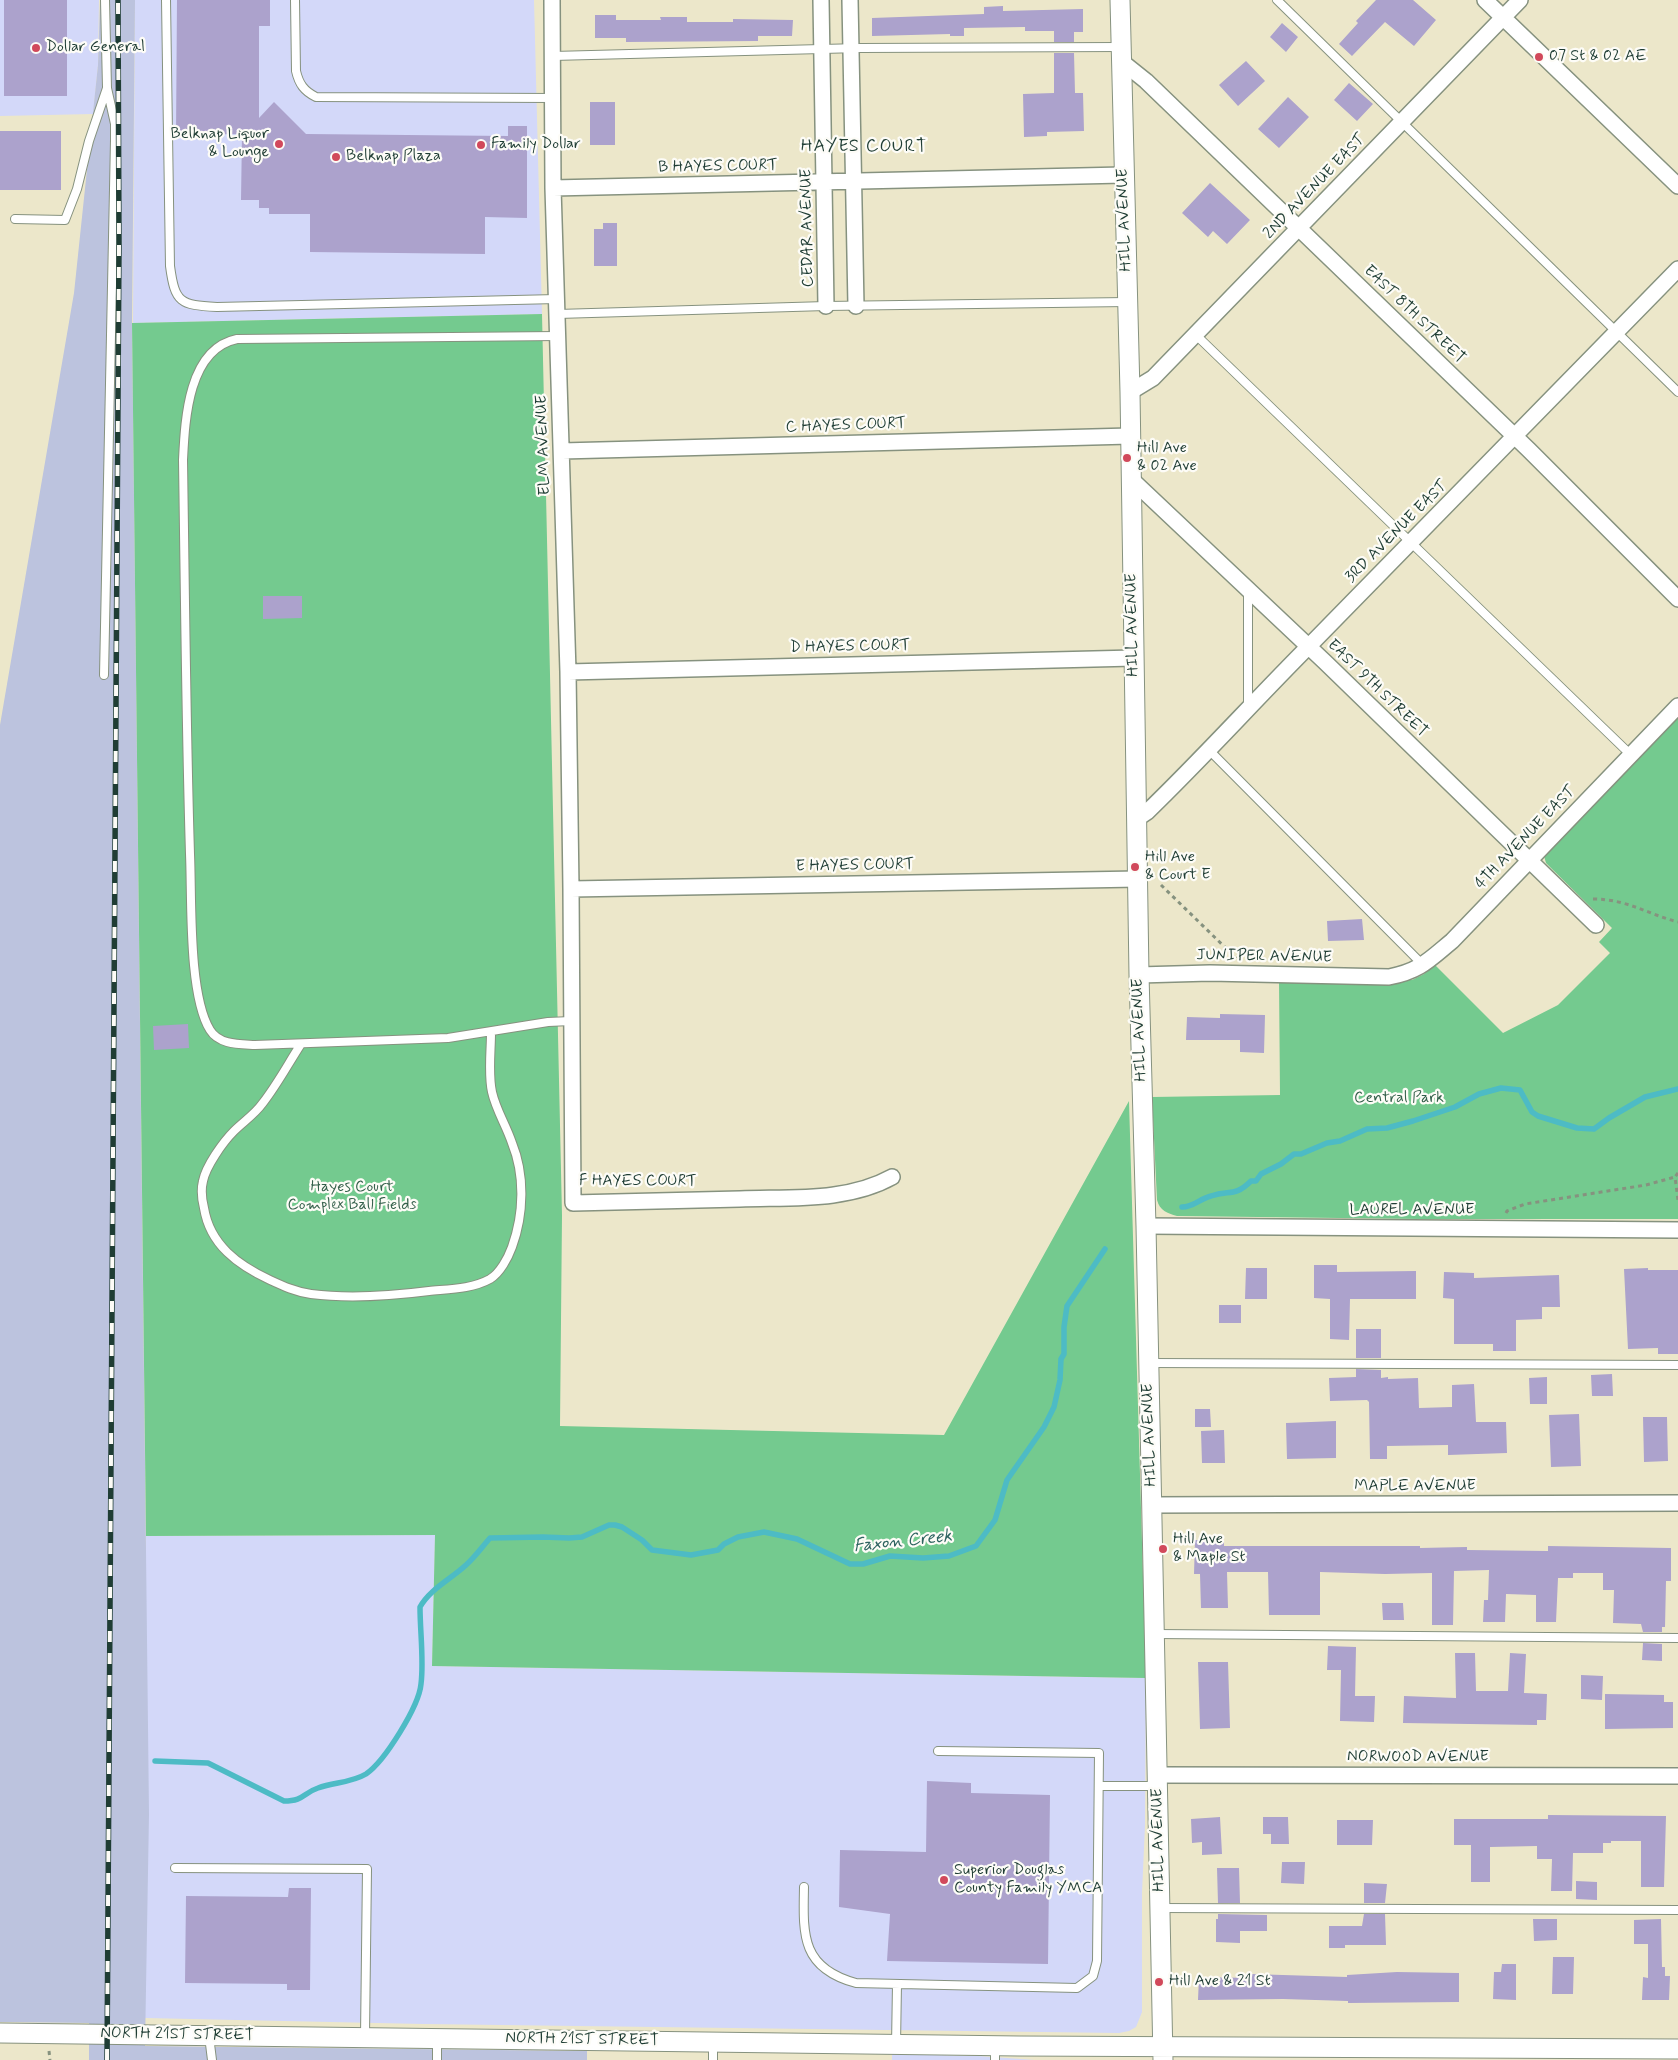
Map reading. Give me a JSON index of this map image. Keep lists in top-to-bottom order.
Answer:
{
  "streets": {
    "street": [
      "B HAYES COURT",
      "2ND AVENUE EAST",
      "HILL AVENUE",
      "CEDAR AVENUE",
      "EAST 8TH STREET",
      "C HAYES COURT",
      "ELM AVENUE",
      "3RD AVENUE EAST",
      "D HAYES COURT",
      "EAST 9TH STREET",
      "4TH AVENUE EAST",
      "E HAYES COURT",
      "JUNIPER AVENUE",
      "F HAYES COURT",
      "LAUREL AVENUE",
      "MAPLE AVENUE",
      "NORWOOD AVENUE",
      "NORTH 21ST STREET"
    ]
  },
  "crossings": [
    ["B HAYES COURT", "HILL AVENUE"],
    ["B HAYES COURT", "CEDAR AVENUE"],
    ["B HAYES COURT", "ELM AVENUE"],
    ["2ND AVENUE EAST", "HILL AVENUE"],
    ["2ND AVENUE EAST", "EAST 8TH STREET"],
    ["HILL AVENUE", "EAST 8TH STREET"],
    ["HILL AVENUE", "C HAYES COURT"],
    ["HILL AVENUE", "3RD AVENUE EAST"],
    ["HILL AVENUE", "D HAYES COURT"],
    ["HILL AVENUE", "EAST 9TH STREET"],
    ["HILL AVENUE", "E HAYES COURT"],
    ["HILL AVENUE", "JUNIPER AVENUE"],
    ["HILL AVENUE", "LAUREL AVENUE"],
    ["HILL AVENUE", "MAPLE AVENUE"],
    ["HILL AVENUE", "NORWOOD AVENUE"],
    ["HILL AVENUE", "NORTH 21ST STREET"],
    ["EAST 8TH STREET", "3RD AVENUE EAST"],
    ["C HAYES COURT", "ELM AVENUE"],
    ["ELM AVENUE", "D HAYES COURT"],
    ["ELM AVENUE", "E HAYES COURT"],
    ["ELM AVENUE", "F HAYES COURT"],
    ["3RD AVENUE EAST", "EAST 9TH STREET"],
    ["EAST 9TH STREET", "4TH AVENUE EAST"],
    ["4TH AVENUE EAST", "JUNIPER AVENUE"],
    ["E HAYES COURT", "F HAYES COURT"]
  ],
  "districts": ["HAYES COURT"],
  "water": ["Faxon Creek"],
  "parks": ["Central Park", "Hayes Court Complex Ball Fields"],
  "places": [
    "Dollar General",
    "07 St & 02 AE",
    "Belknap Liquor & Lounge",
    "Family Dollar",
    "Belknap Plaza",
    "Hill Ave & 02 Ave",
    "Hill Ave & Court E",
    "Hill Ave & Maple St",
    "Superior Douglas County Family YMCA",
    "Hill Ave & 21 St"
  ]
}
